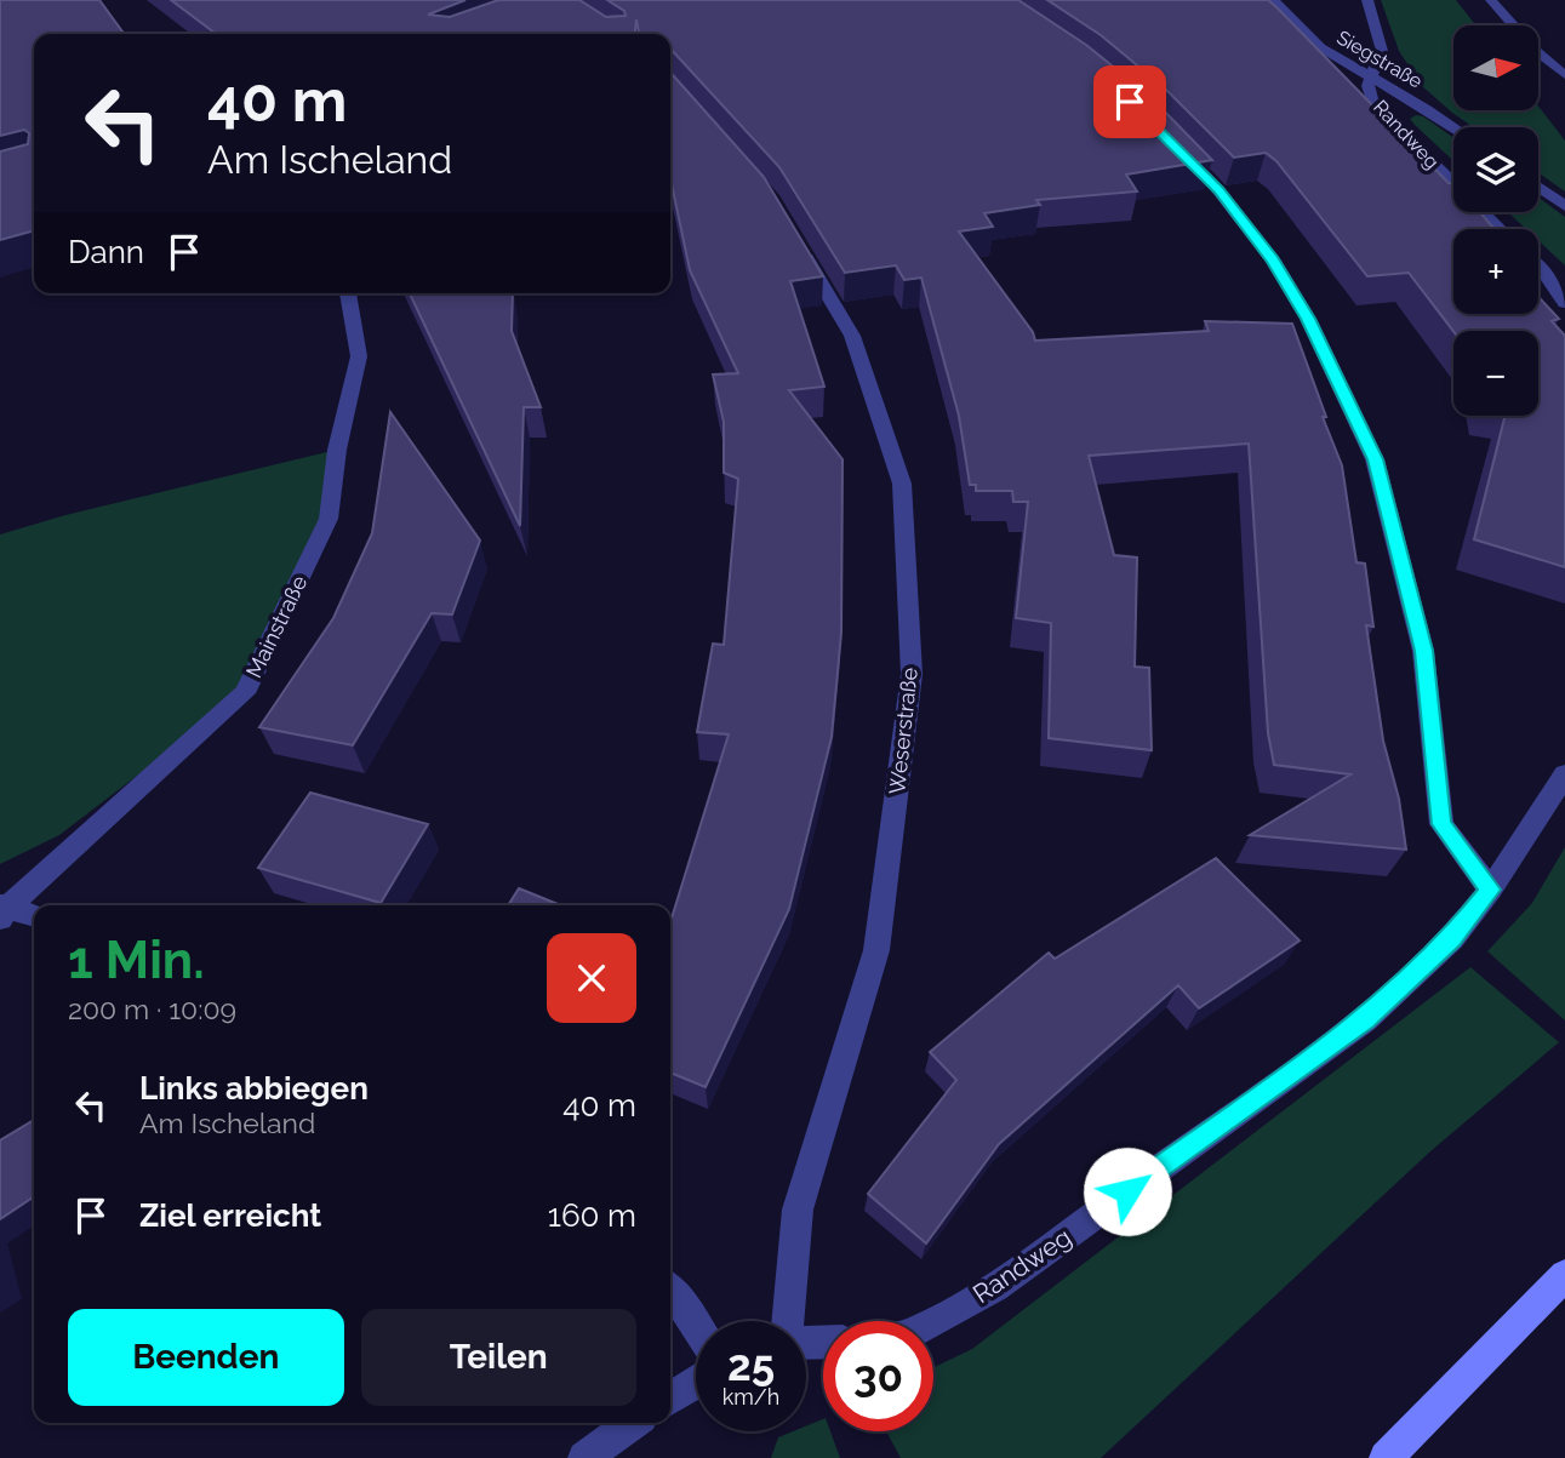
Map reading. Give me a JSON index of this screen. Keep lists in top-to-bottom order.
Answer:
{
  "streets": {
    "street": [
      "Siegstraße",
      "Randweg",
      "Mainstraße",
      "Weserstraße"
    ]
  },
  "crossings": [
    ["Siegstraße", "Randweg"]
  ],
  "north": "right",
  "page": {
    "map_buttons": ["+", "−"],
    "turn": ["40 m", "Am Ischeland"],
    "then": "Dann",
    "heading": ["1 Min.", "200 m · 10:09"],
    "list": [
      {
        "name": "Links abbiegen",
        "note": "Am Ischeland",
        "value": "40 m"
      },
      {
        "name": "Ziel erreicht",
        "value": "160 m"
      }
    ],
    "buttons": ["Beenden", "Teilen"],
    "speed": "25 km/h",
    "limit": "30"
  }
}
